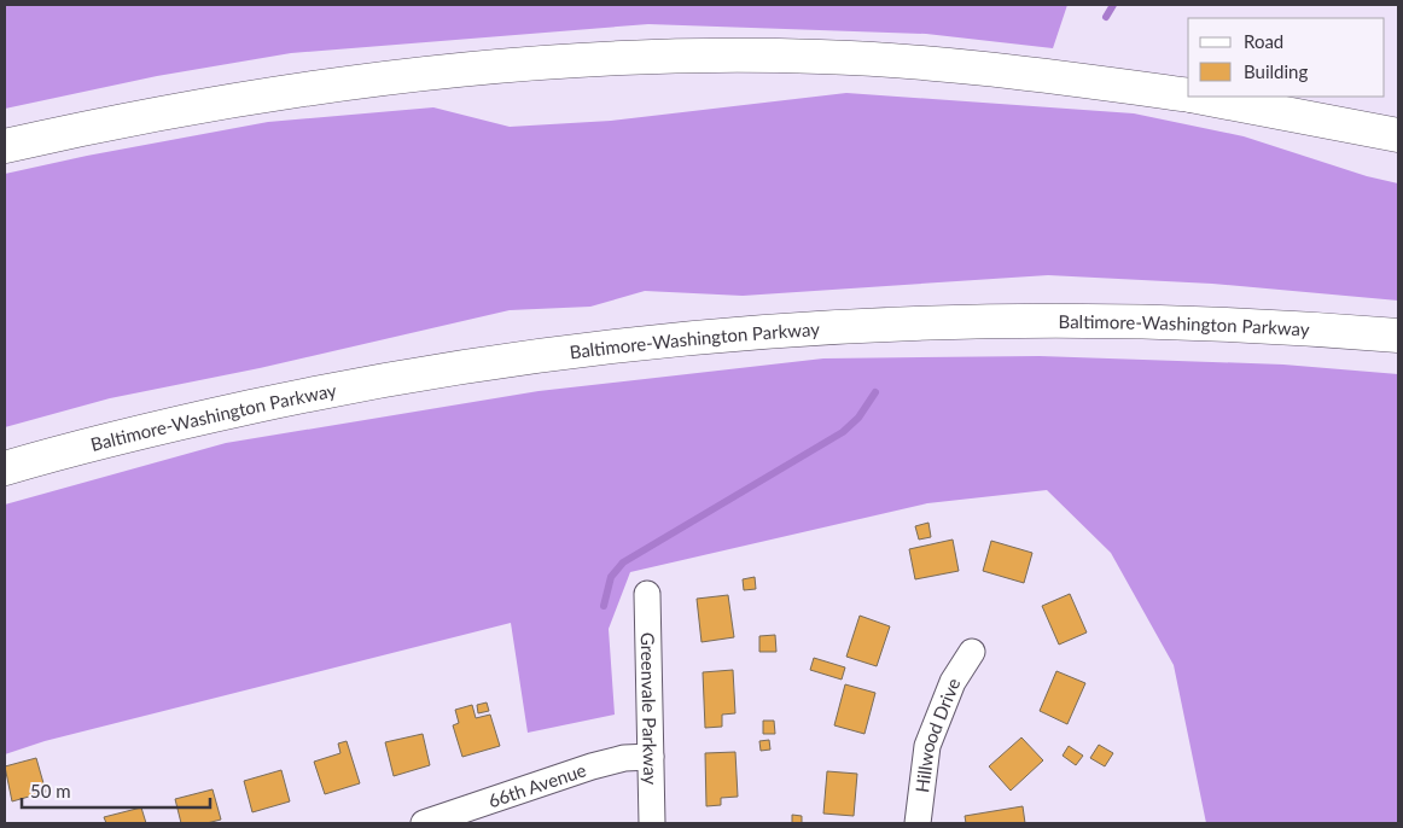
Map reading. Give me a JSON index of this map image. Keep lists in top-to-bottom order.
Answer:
{
  "streets": {
    "highway": ["Baltimore-Washington Parkway"],
    "street": ["Greenvale Parkway", "Hillwood Drive", "66th Avenue"]
  },
  "crossings": [
    ["Greenvale Parkway", "66th Avenue"]
  ],
  "legend": ["Road", "Building"],
  "scale_bar": "50 m"
}
